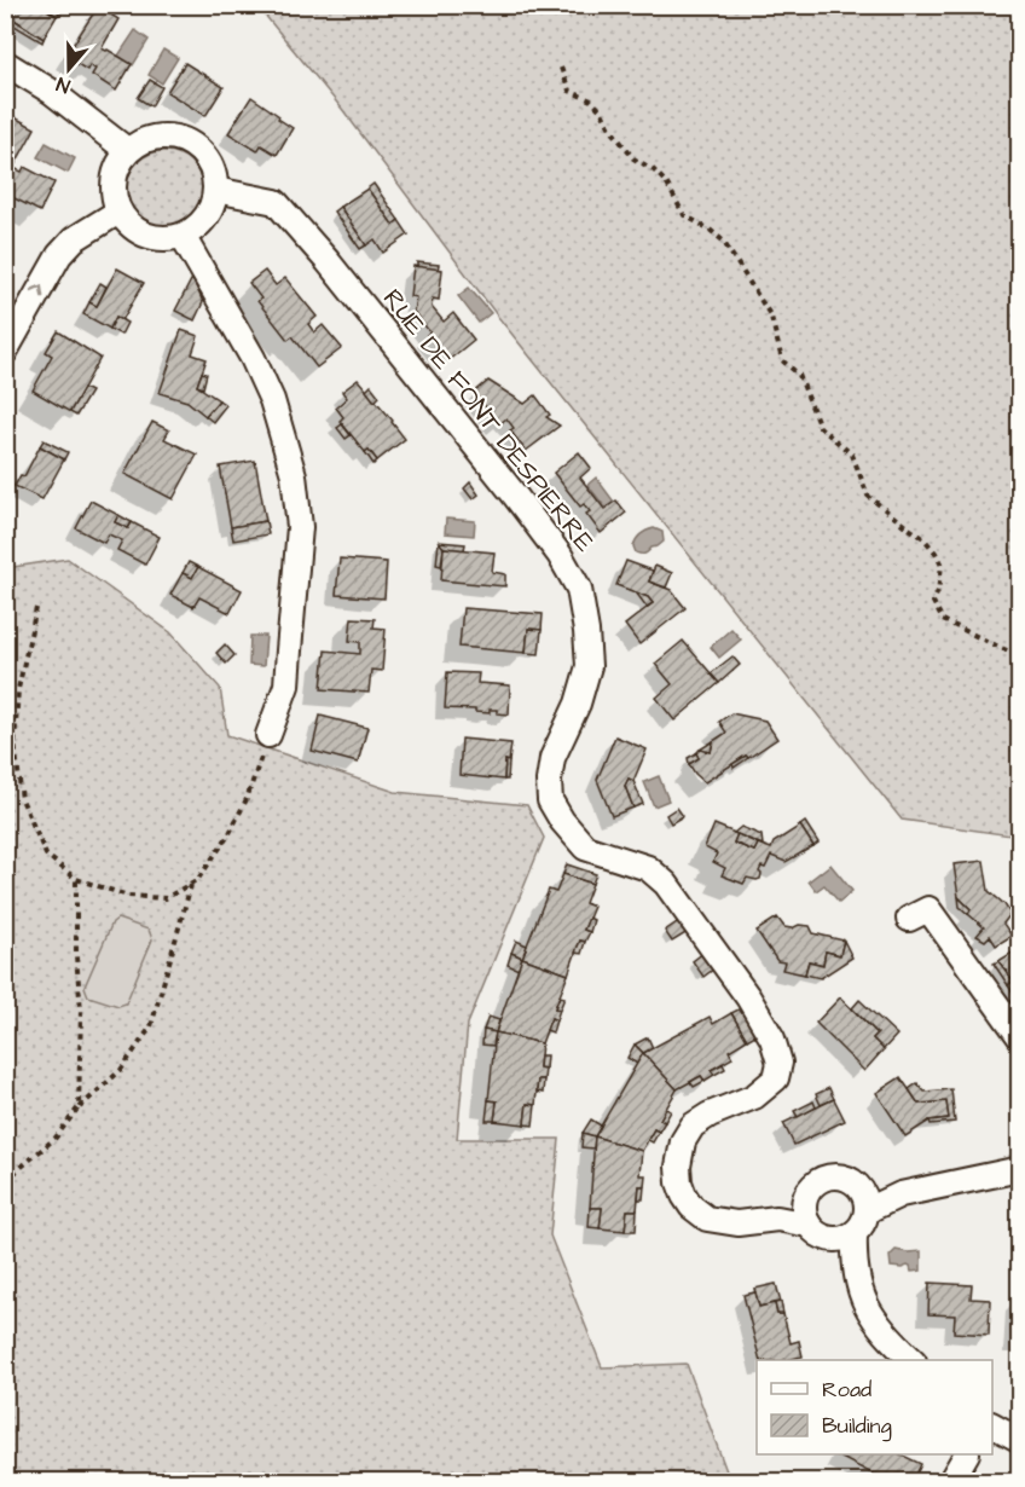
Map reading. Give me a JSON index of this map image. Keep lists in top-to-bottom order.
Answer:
{
  "streets": {
    "street": ["RUE DE FONT DESPIERRE"]
  },
  "legend": ["Road", "Building"],
  "north": "bottom"
}
